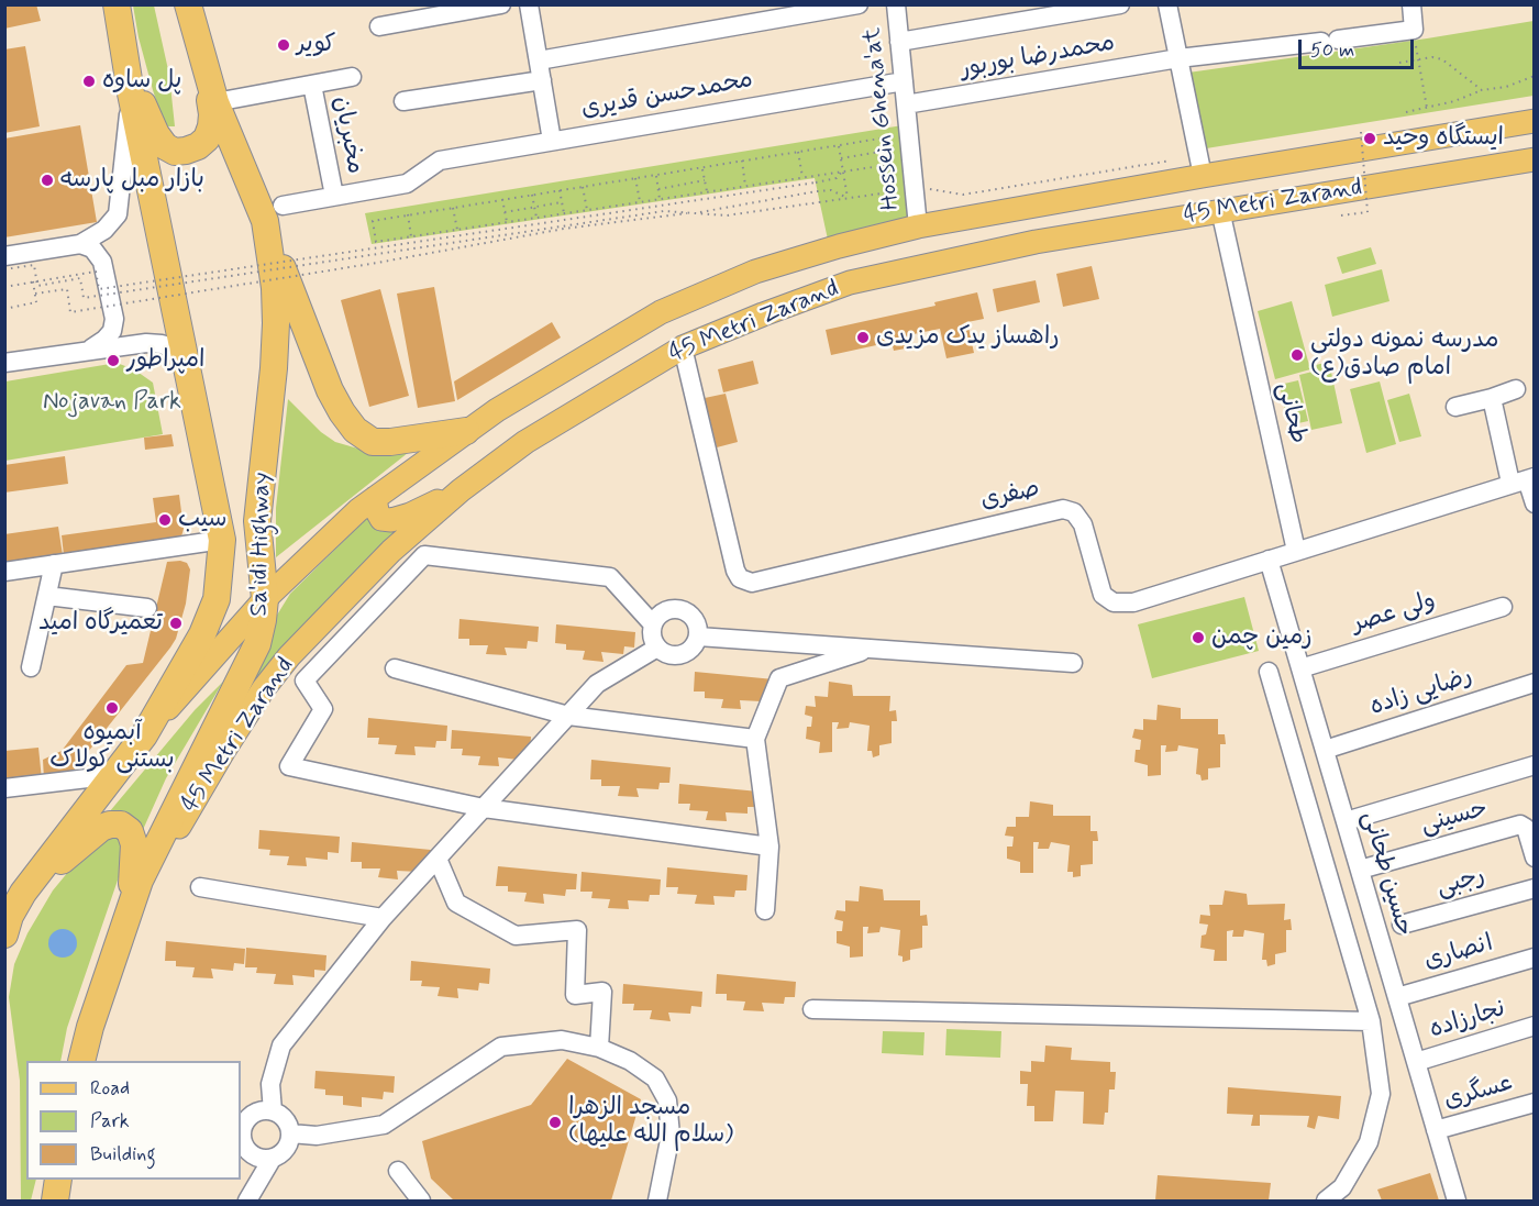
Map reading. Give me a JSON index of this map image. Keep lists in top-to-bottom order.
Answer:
{
  "streets": {
    "highway": ["Sa'idi Highway"],
    "main road": ["45 Metri Zarand"],
    "street": [
      "محمدرضا بوربور",
      "محمدحسن قدیری",
      "Hossein Ghena'at",
      "مخبریان",
      "طحانی",
      "صفری",
      "ولی عصر",
      "رضایی زاده",
      "حسینی",
      "حسین طحانی",
      "رجبی",
      "انصاری",
      "نجارزاده",
      "عسگری"
    ]
  },
  "crossings": [
    ["محمدرضا بوربور", "Hossein Ghena'at"],
    ["محمدحسن قدیری", "Hossein Ghena'at"],
    ["محمدحسن قدیری", "مخبریان"],
    ["Hossein Ghena'at", "45 Metri Zarand"],
    ["مخبریان", "Sa'idi Highway"],
    ["45 Metri Zarand", "طحانی"],
    ["45 Metri Zarand", "صفری"],
    ["45 Metri Zarand", "Sa'idi Highway"],
    ["طحانی", "صفری"],
    ["صفری", "حسین طحانی"],
    ["ولی عصر", "حسین طحانی"],
    ["رضایی زاده", "حسین طحانی"],
    ["حسینی", "حسین طحانی"],
    ["حسین طحانی", "انصاری"],
    ["حسین طحانی", "نجارزاده"],
    ["حسین طحانی", "عسگری"]
  ],
  "parks": ["Nojavan Park"],
  "places": [
    "کویر",
    "پل ساوه",
    "ایستگاه وحید",
    "بازار مبل پارسه",
    "راهساز یدک مزیدی",
    "مدرسه نمونه دولتی امام صادق(ع)",
    "امپراطور",
    "سیب",
    "تعمیرگاه امید",
    "زمین چمن",
    "آبمیوه بستنی کولاک",
    "مسجد الزهرا (سلام الله علیها)"
  ],
  "legend": ["Road", "Park", "Building"],
  "scale_bar": "50 m"
}
